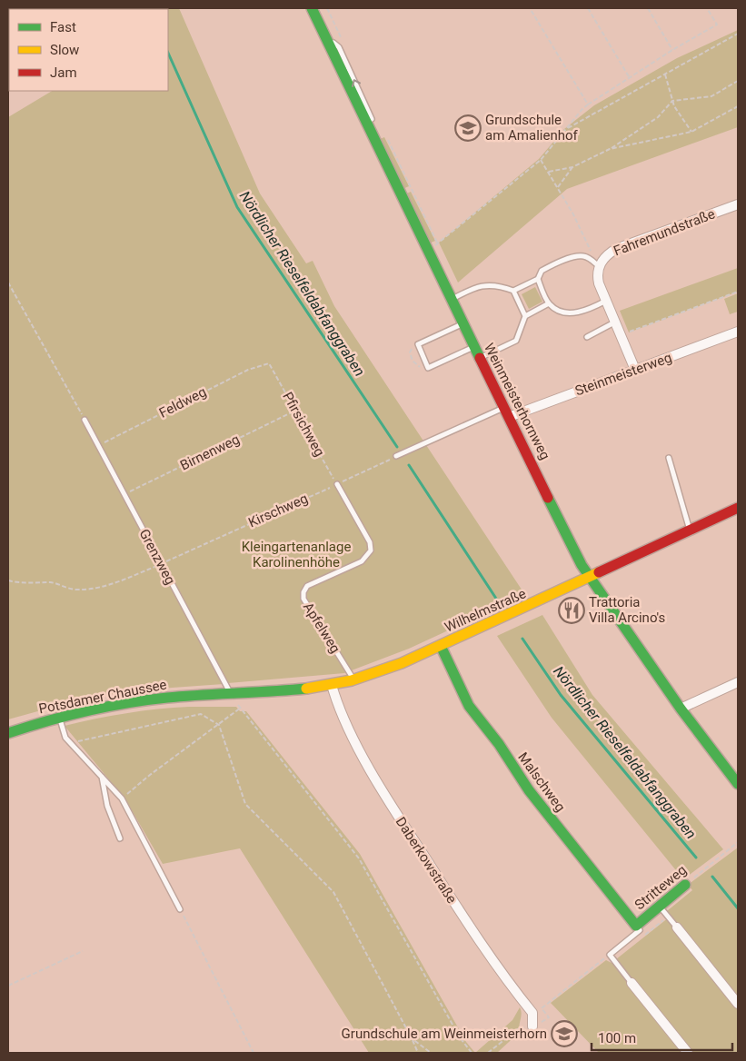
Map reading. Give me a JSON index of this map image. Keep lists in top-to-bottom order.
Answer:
{
  "streets": {
    "street": [
      "Fahremundstraße",
      "Steinmeisterweg",
      "Weinmeisterhornweg",
      "Wilhelmstraße",
      "Potsdamer Chaussee",
      "Malschweg",
      "Daberkowstraße",
      "Stritteweg"
    ],
    "lane": ["Grenzweg", "Apfelweg"],
    "path": [
      "Feldweg",
      "Pfirsichweg",
      "Birnenweg",
      "Kirschweg"
    ]
  },
  "crossings": [
    ["Fahremundstraße", "Steinmeisterweg"],
    ["Steinmeisterweg", "Weinmeisterhornweg"],
    ["Weinmeisterhornweg", "Wilhelmstraße"],
    ["Feldweg", "Pfirsichweg"],
    ["Feldweg", "Grenzweg"],
    ["Pfirsichweg", "Birnenweg"],
    ["Pfirsichweg", "Kirschweg"],
    ["Pfirsichweg", "Apfelweg"],
    ["Birnenweg", "Grenzweg"],
    ["Kirschweg", "Grenzweg"],
    ["Kirschweg", "Apfelweg"],
    ["Grenzweg", "Wilhelmstraße"],
    ["Grenzweg", "Potsdamer Chaussee"],
    ["Wilhelmstraße", "Apfelweg"],
    ["Wilhelmstraße", "Potsdamer Chaussee"],
    ["Wilhelmstraße", "Malschweg"],
    ["Wilhelmstraße", "Daberkowstraße"],
    ["Malschweg", "Stritteweg"]
  ],
  "water": ["Nördlicher Rieselfeldabfanggraben"],
  "parks": ["Kleingartenanlage Karolinenhöhe"],
  "places": {
    "school or university": ["Grundschule am Amalienhof", "Grundschule am Weinmeisterhorn"],
    "restaurant": ["Trattoria Villa Arcino's"]
  },
  "legend": ["Fast", "Slow", "Jam"],
  "scale_bar": "100 m"
}
